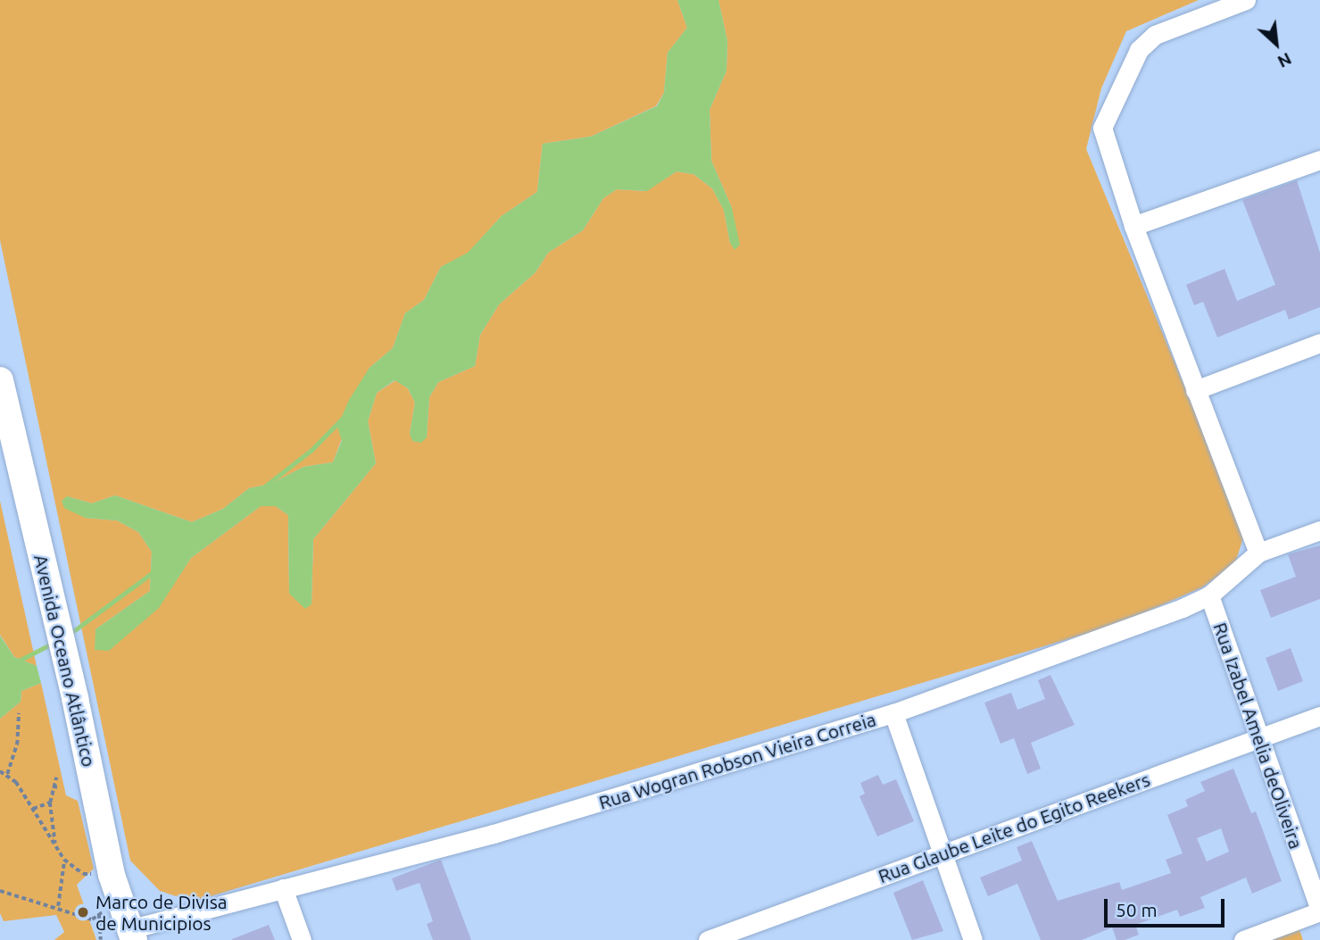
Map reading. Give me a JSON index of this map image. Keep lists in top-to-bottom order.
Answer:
{
  "streets": {
    "main road": ["Avenida Oceano Atlântico"],
    "street": ["Rua Izabel Amelia deOliveira", "Rua Wogran Robson Vieira Correia", "Rua Glaube Leite do Egito Reekers"]
  },
  "crossings": [
    ["Avenida Oceano Atlântico", "Rua Wogran Robson Vieira Correia"],
    ["Rua Izabel Amelia deOliveira", "Rua Wogran Robson Vieira Correia"],
    ["Rua Izabel Amelia deOliveira", "Rua Glaube Leite do Egito Reekers"]
  ],
  "places": ["Marco de Divisa de Municipios"],
  "scale_bar": "50 m",
  "north": "bottom right"
}
